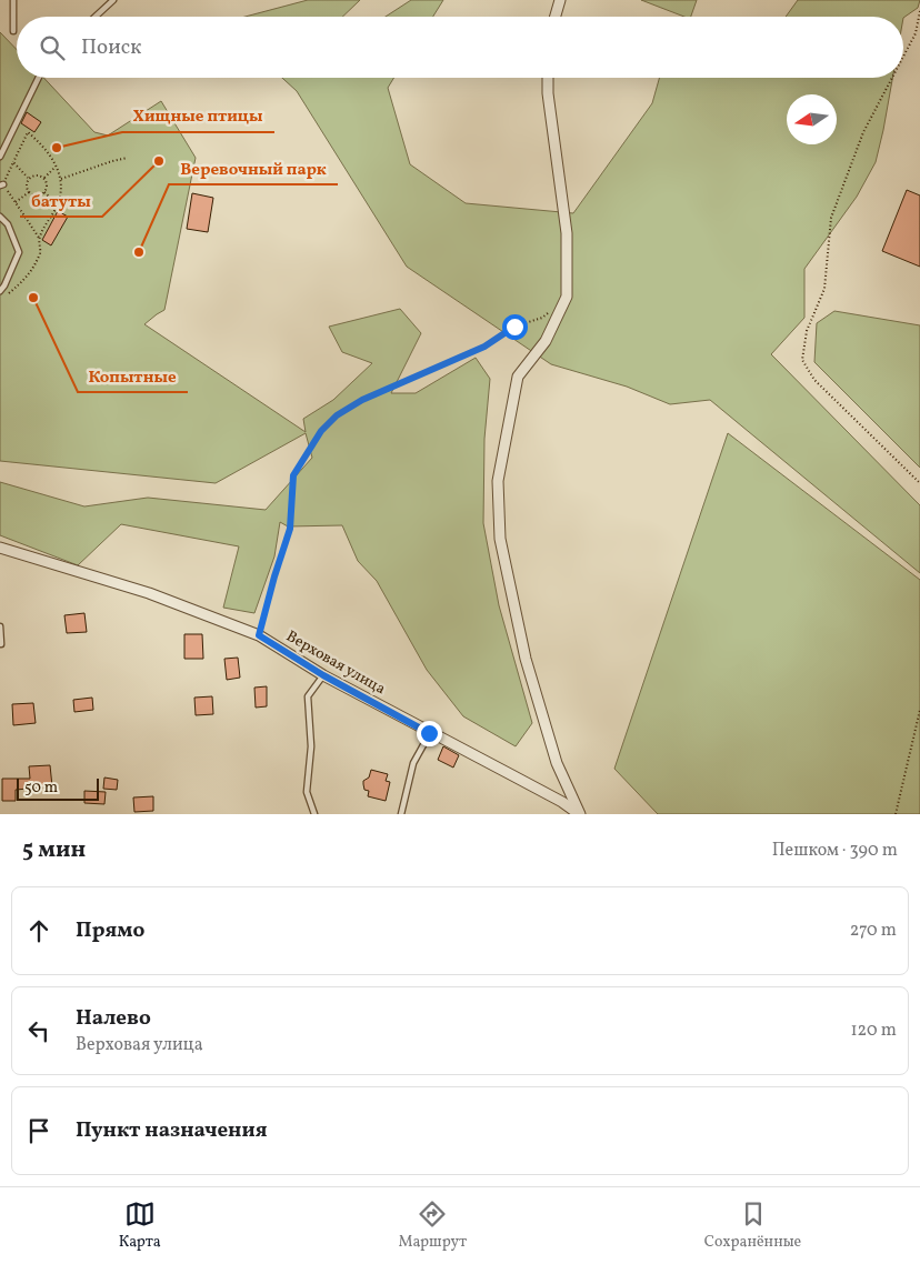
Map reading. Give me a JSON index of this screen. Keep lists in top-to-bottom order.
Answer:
{
  "streets": {
    "street": ["Верховая улица"]
  },
  "places": [
    "Хищные птицы",
    "батуты",
    "Веревочный парк",
    "Копытные"
  ],
  "scale_bar": "50 m",
  "north": "left",
  "page": {
    "search": "Поиск",
    "scale": "50 m",
    "heading": ["5 мин", "Пешком · 390 m"],
    "list": [
      ["Прямо", "270 m"],
      ["Налево", "Верховая улица", "120 m"],
      "Пункт назначения"
    ],
    "nav": ["Карта", "Маршрут", "Сохранённые"]
  }
}
